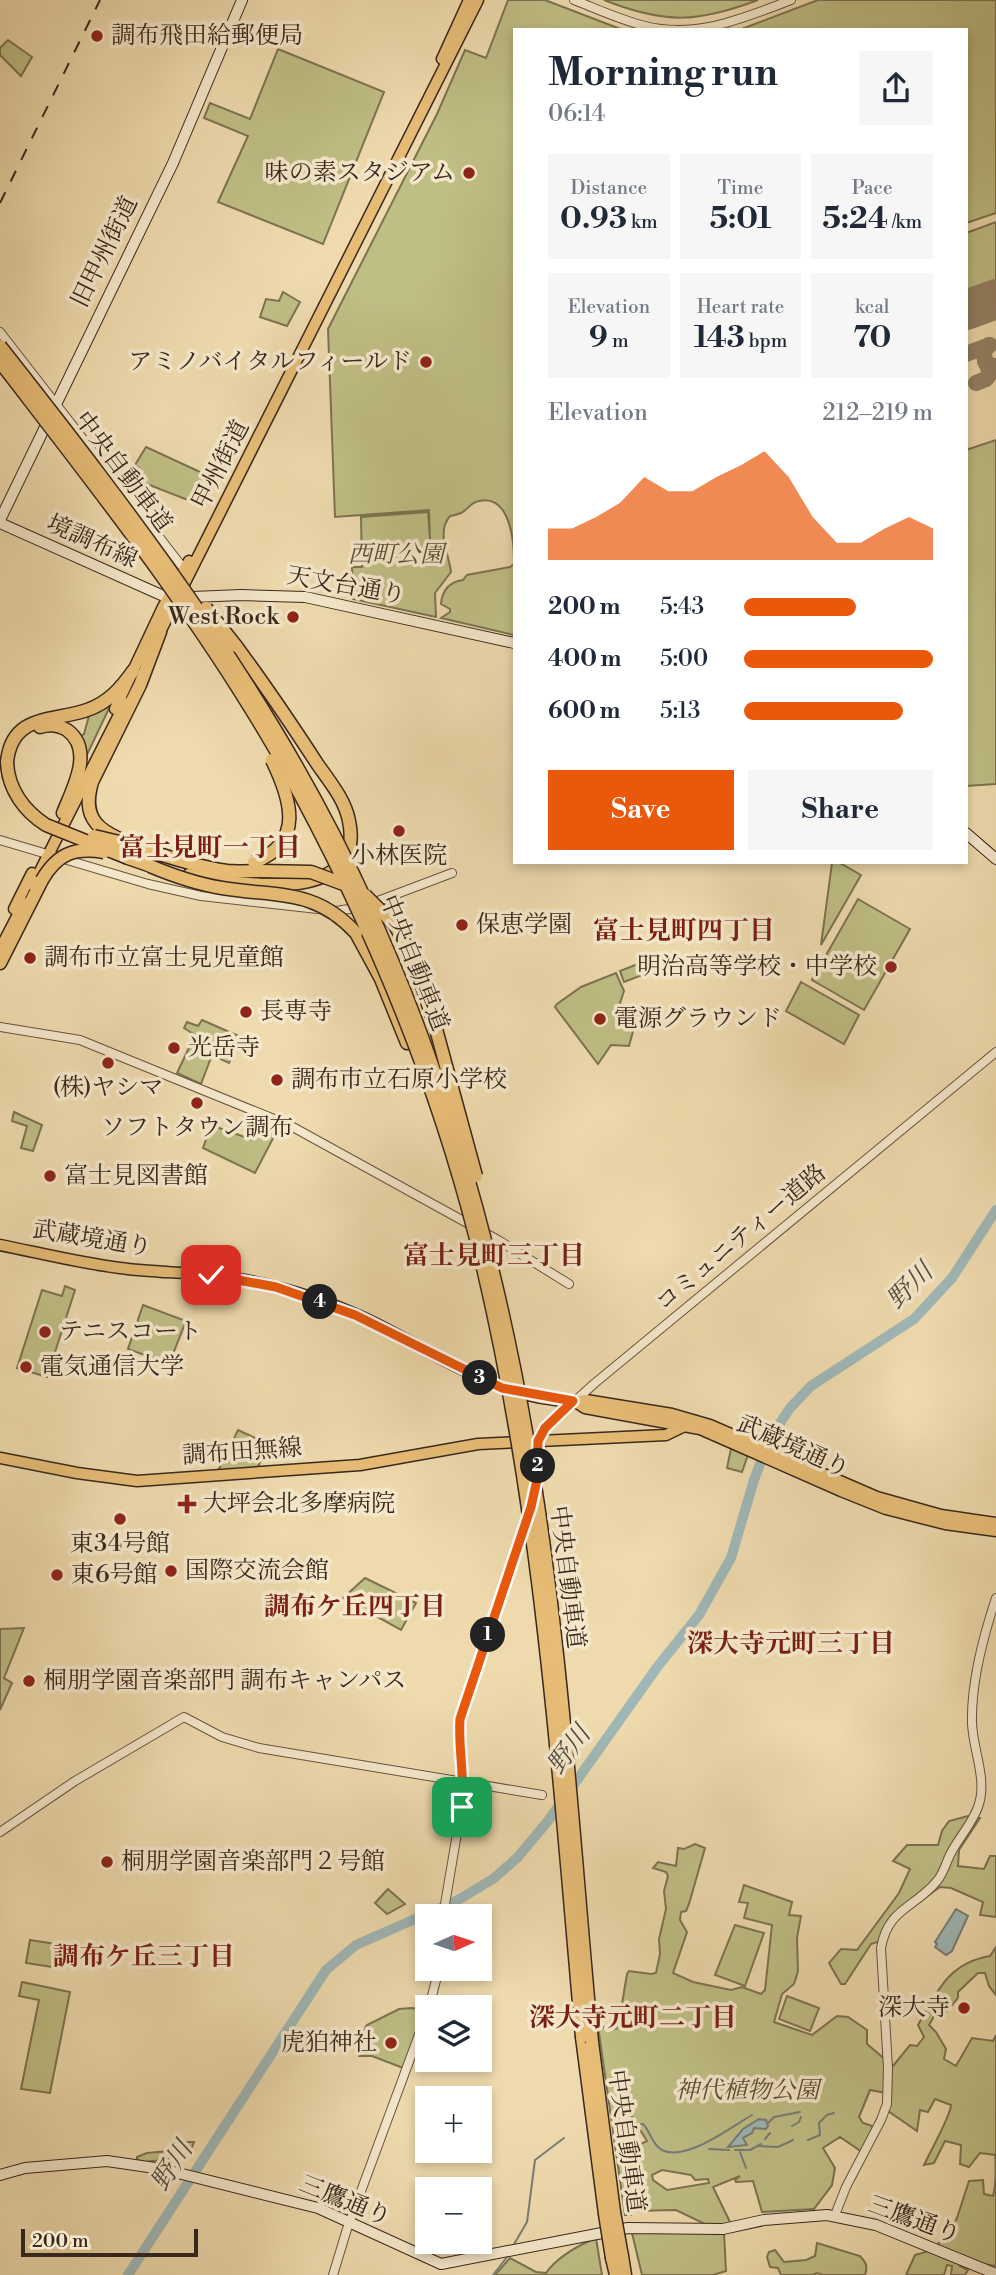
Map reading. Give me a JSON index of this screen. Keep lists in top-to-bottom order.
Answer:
{
  "streets": {
    "highway": ["中央自動車道"],
    "main road": [
      "旧甲州街道",
      "甲州街道",
      "境調布線",
      "天文台通り",
      "武蔵境通り",
      "調布田無線",
      "三鷹通り"
    ],
    "street": ["コミュニティー道路"]
  },
  "crossings": [
    ["旧甲州街道", "境調布線"],
    ["甲州街道", "境調布線"],
    ["甲州街道", "天文台通り"],
    ["中央自動車道", "コミュニティー道路"],
    ["中央自動車道", "調布田無線"],
    ["境調布線", "天文台通り"],
    ["コミュニティー道路", "武蔵境通り"],
    ["コミュニティー道路", "調布田無線"],
    ["武蔵境通り", "調布田無線"]
  ],
  "districts": [
    "富士見町一丁目",
    "富士見町四丁目",
    "富士見町三丁目",
    "調布ケ丘四丁目",
    "深大寺元町三丁目",
    "調布ケ丘三丁目",
    "深大寺元町二丁目"
  ],
  "water": ["野川"],
  "parks": ["西町公園", "神代植物公園"],
  "places": {
    "other": [
      "調布飛田給郵便局",
      "味の素スタジアム",
      "アミノバイタルフィールド",
      "West Rock",
      "小林医院",
      "保恵学園",
      "調布市立富士見児童館",
      "明治高等学校・中学校",
      "長専寺",
      "電源グラウンド",
      "光岳寺",
      "(株)ヤシマ",
      "調布市立石原小学校",
      "ソフトタウン調布",
      "富士見図書館",
      "テニスコート",
      "電気通信大学",
      "東34号館",
      "国際交流会館",
      "東6号館",
      "桐朋学園音楽部門 調布キャンパス",
      "桐朋学園音楽部門２号館",
      "深大寺",
      "虎狛神社"
    ],
    "health": ["大坪会北多摩病院"]
  },
  "scale_bar": "200 m",
  "north": "right",
  "page": {
    "heading": ["Morning run", "06:14"],
    "stats": [
      ["Distance", "0.93 km"],
      ["Time", "5:01"],
      ["Pace", "5:24 /km"],
      ["Elevation", "9 m"],
      ["Heart rate", "143 bpm"],
      ["kcal", "70"]
    ],
    "chart": ["Elevation", "212–219 m"],
    "list": [
      {
        "name": "200 m",
        "note": "5:43"
      },
      {
        "name": "400 m",
        "note": "5:00"
      },
      {
        "name": "600 m",
        "note": "5:13"
      }
    ],
    "buttons": ["Save", "Share"],
    "pins": [
      "4",
      "3",
      "2",
      "1"
    ],
    "map_buttons": ["+", "−"],
    "scale": "200 m"
  }
}
